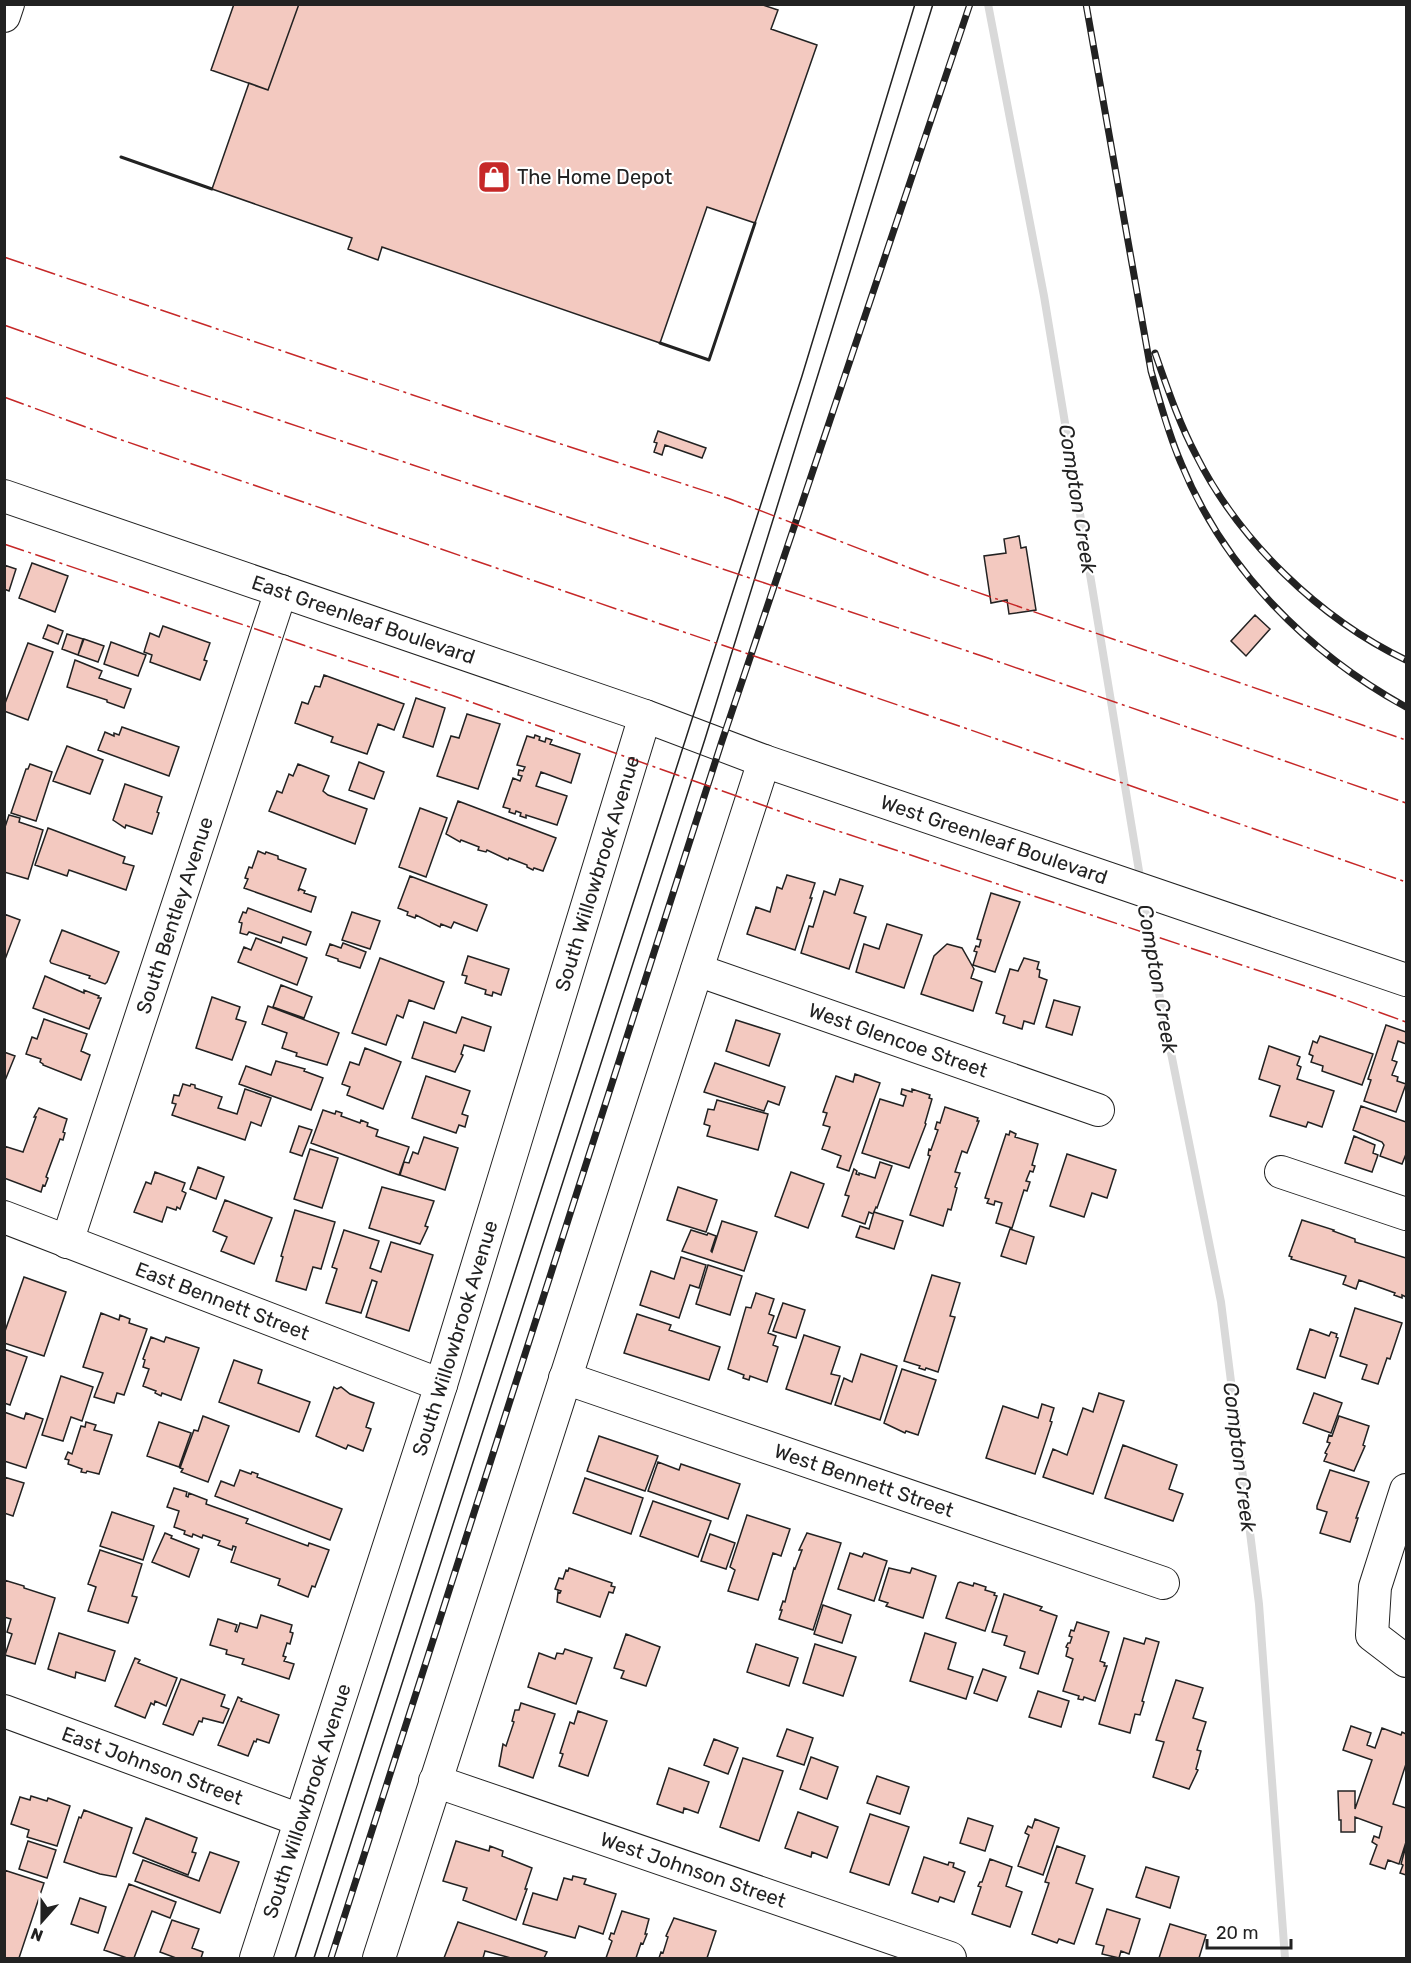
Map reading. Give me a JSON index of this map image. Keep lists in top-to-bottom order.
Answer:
{
  "streets": {
    "street": [
      "East Greenleaf Boulevard",
      "West Greenleaf Boulevard",
      "South Willowbrook Avenue",
      "South Bentley Avenue",
      "West Glencoe Street",
      "East Bennett Street",
      "West Bennett Street",
      "East Johnson Street",
      "West Johnson Street"
    ]
  },
  "crossings": [
    ["East Greenleaf Boulevard", "West Greenleaf Boulevard"],
    ["East Greenleaf Boulevard", "South Willowbrook Avenue"],
    ["East Greenleaf Boulevard", "South Bentley Avenue"],
    ["South Willowbrook Avenue", "East Bennett Street"],
    ["South Willowbrook Avenue", "East Johnson Street"],
    ["South Bentley Avenue", "East Bennett Street"]
  ],
  "water": ["Compton Creek"],
  "places": {
    "shop": ["The Home Depot"]
  },
  "scale_bar": "20 m",
  "north": "bottom"
}
